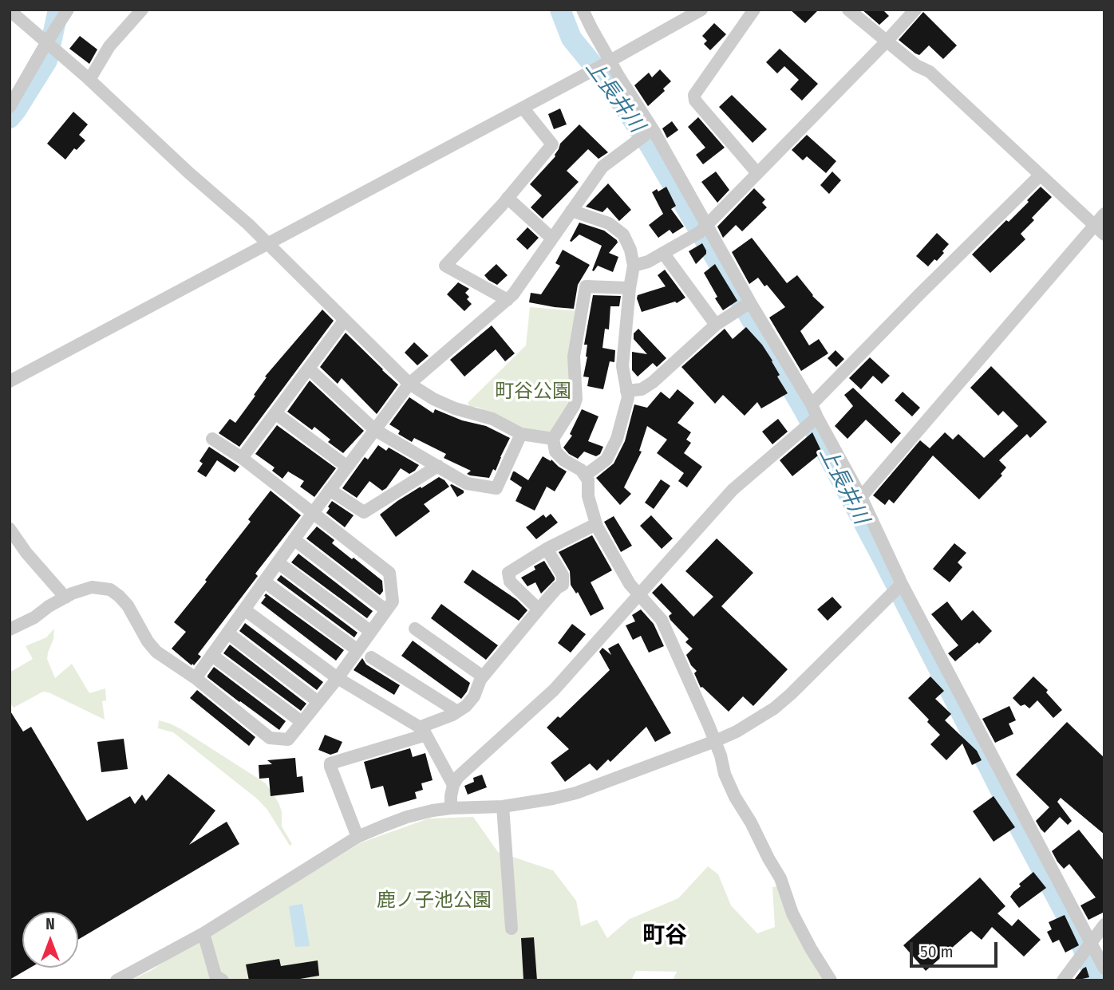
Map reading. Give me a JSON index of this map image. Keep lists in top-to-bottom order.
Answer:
{
  "districts": ["町谷"],
  "water": ["上長井川"],
  "parks": ["町谷公園", "鹿ノ子池公園"],
  "scale_bar": "50 m",
  "north": "top"
}
